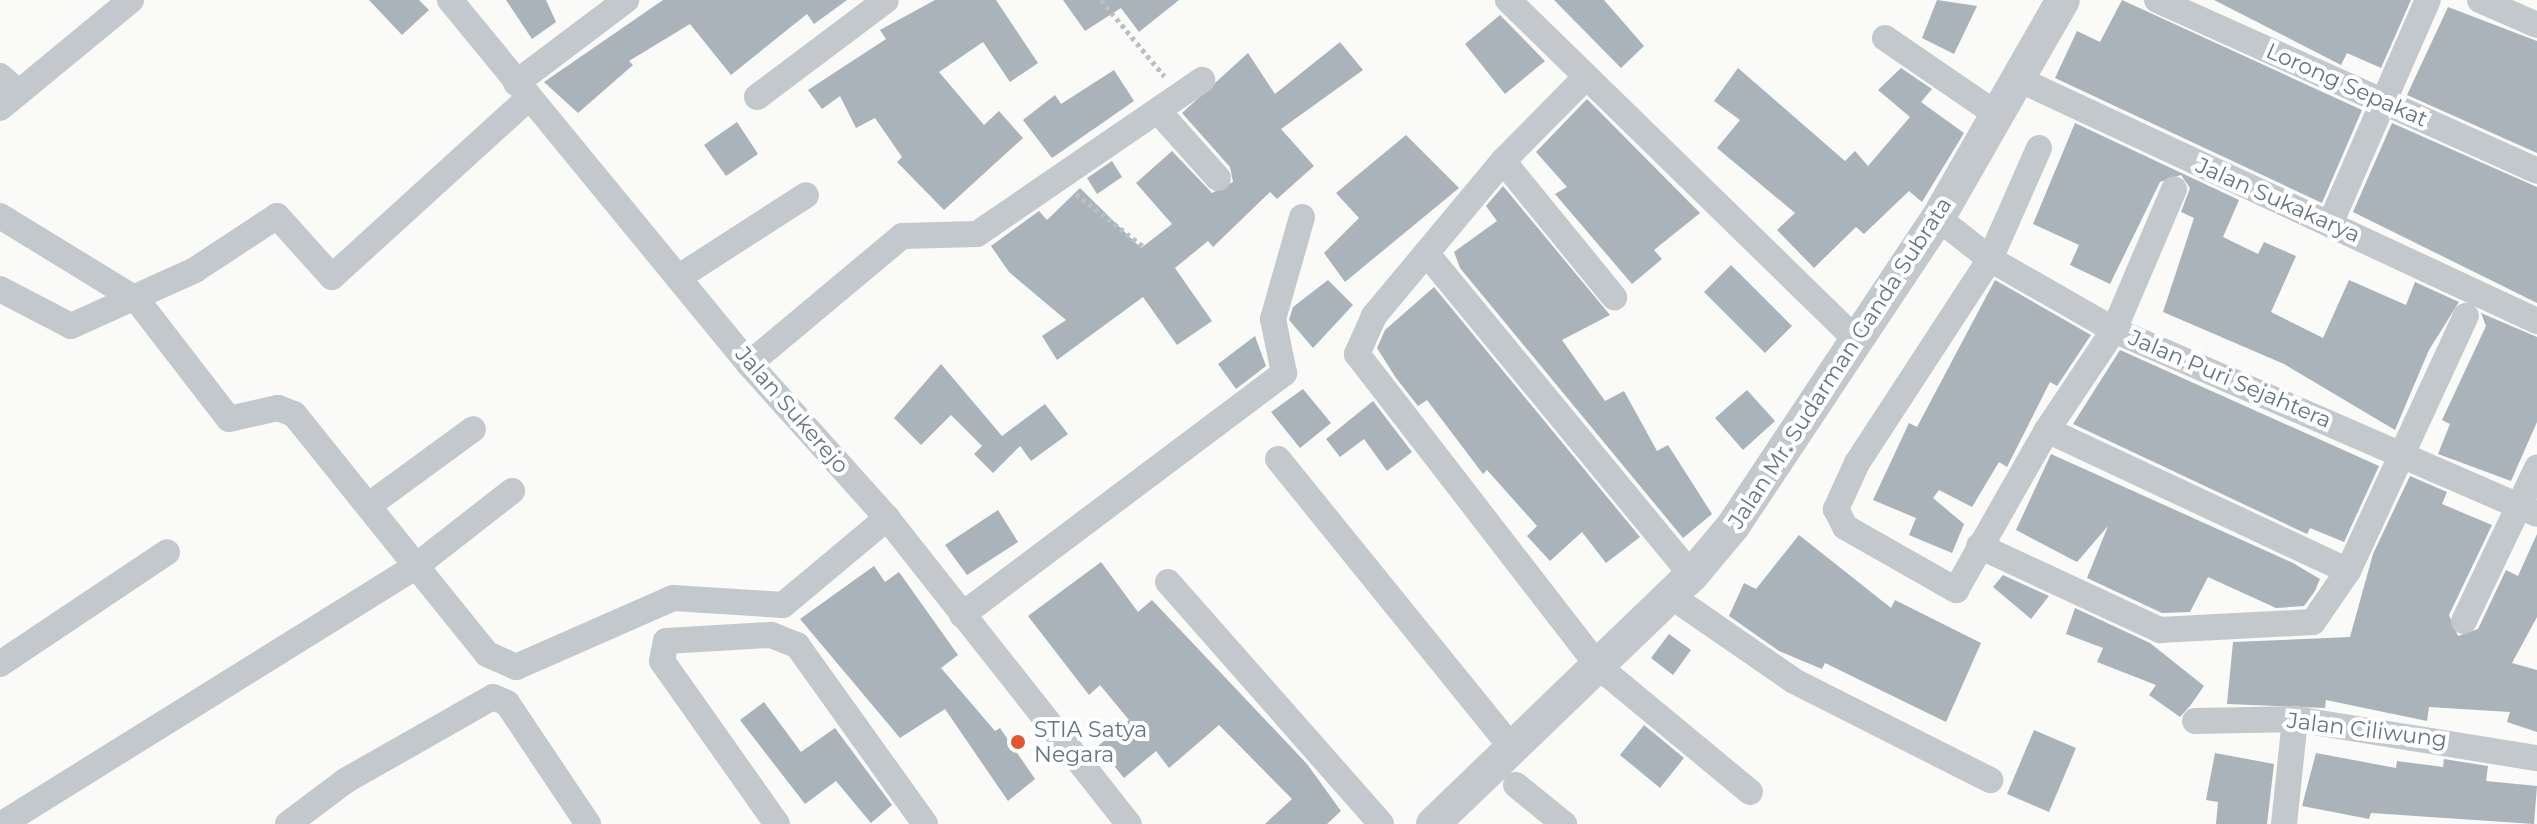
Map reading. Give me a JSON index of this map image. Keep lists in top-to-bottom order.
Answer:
{
  "streets": {
    "street": [
      "Lorong Sepakat",
      "Jalan Sukakarya",
      "Jalan Mr. Sudarman Ganda Subrata",
      "Jalan Puri Sejahtera",
      "Jalan Sukerejo",
      "Jalan Ciliwung"
    ]
  },
  "crossings": [
    ["Jalan Sukakarya", "Jalan Mr. Sudarman Ganda Subrata"],
    ["Jalan Mr. Sudarman Ganda Subrata", "Jalan Puri Sejahtera"]
  ],
  "places": ["STIA Satya Negara"]
}
